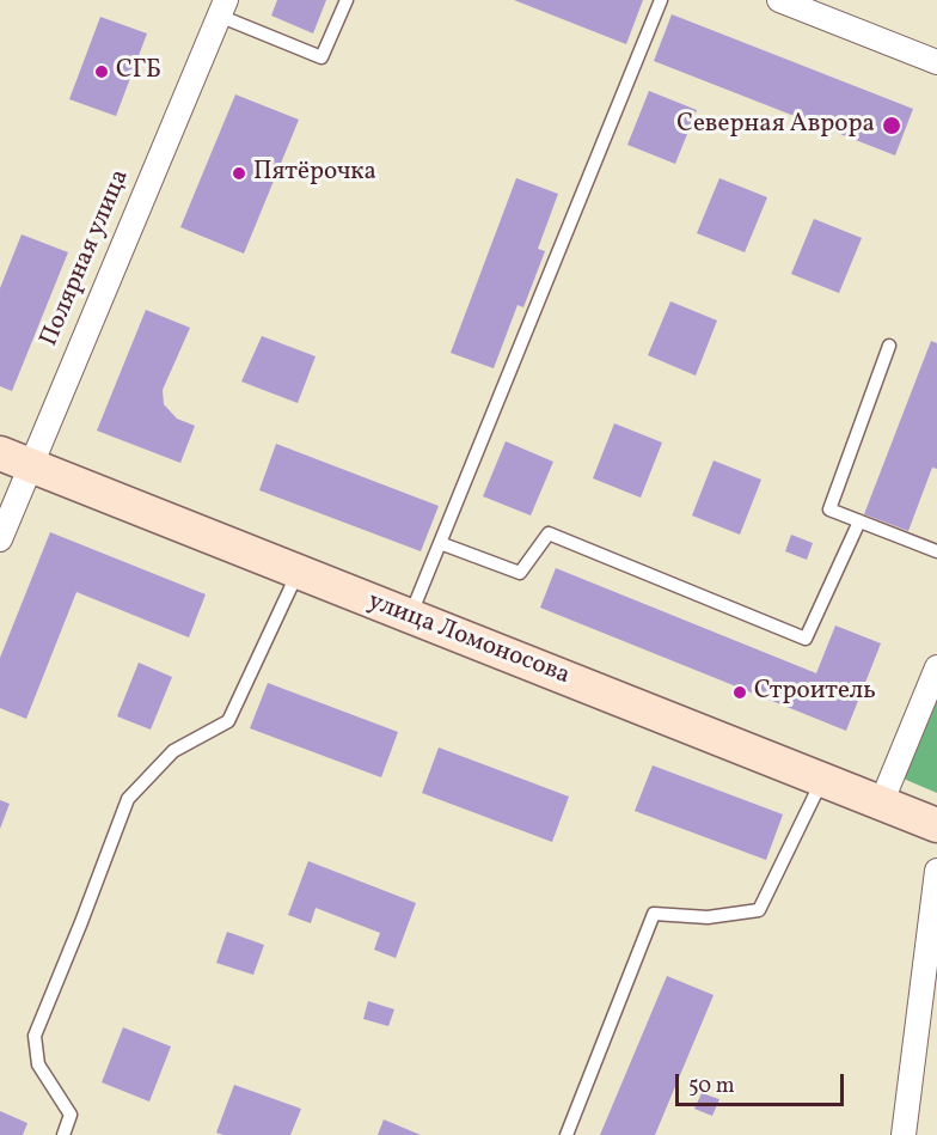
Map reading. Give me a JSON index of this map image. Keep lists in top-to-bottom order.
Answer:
{
  "streets": {
    "street": ["Полярная улица", "улица Ломоносова"]
  },
  "crossings": [
    ["Полярная улица", "улица Ломоносова"]
  ],
  "places": [
    "СГБ",
    "Северная Аврора",
    "Пятёрочка",
    "Строитель"
  ],
  "scale_bar": "50 m"
}
